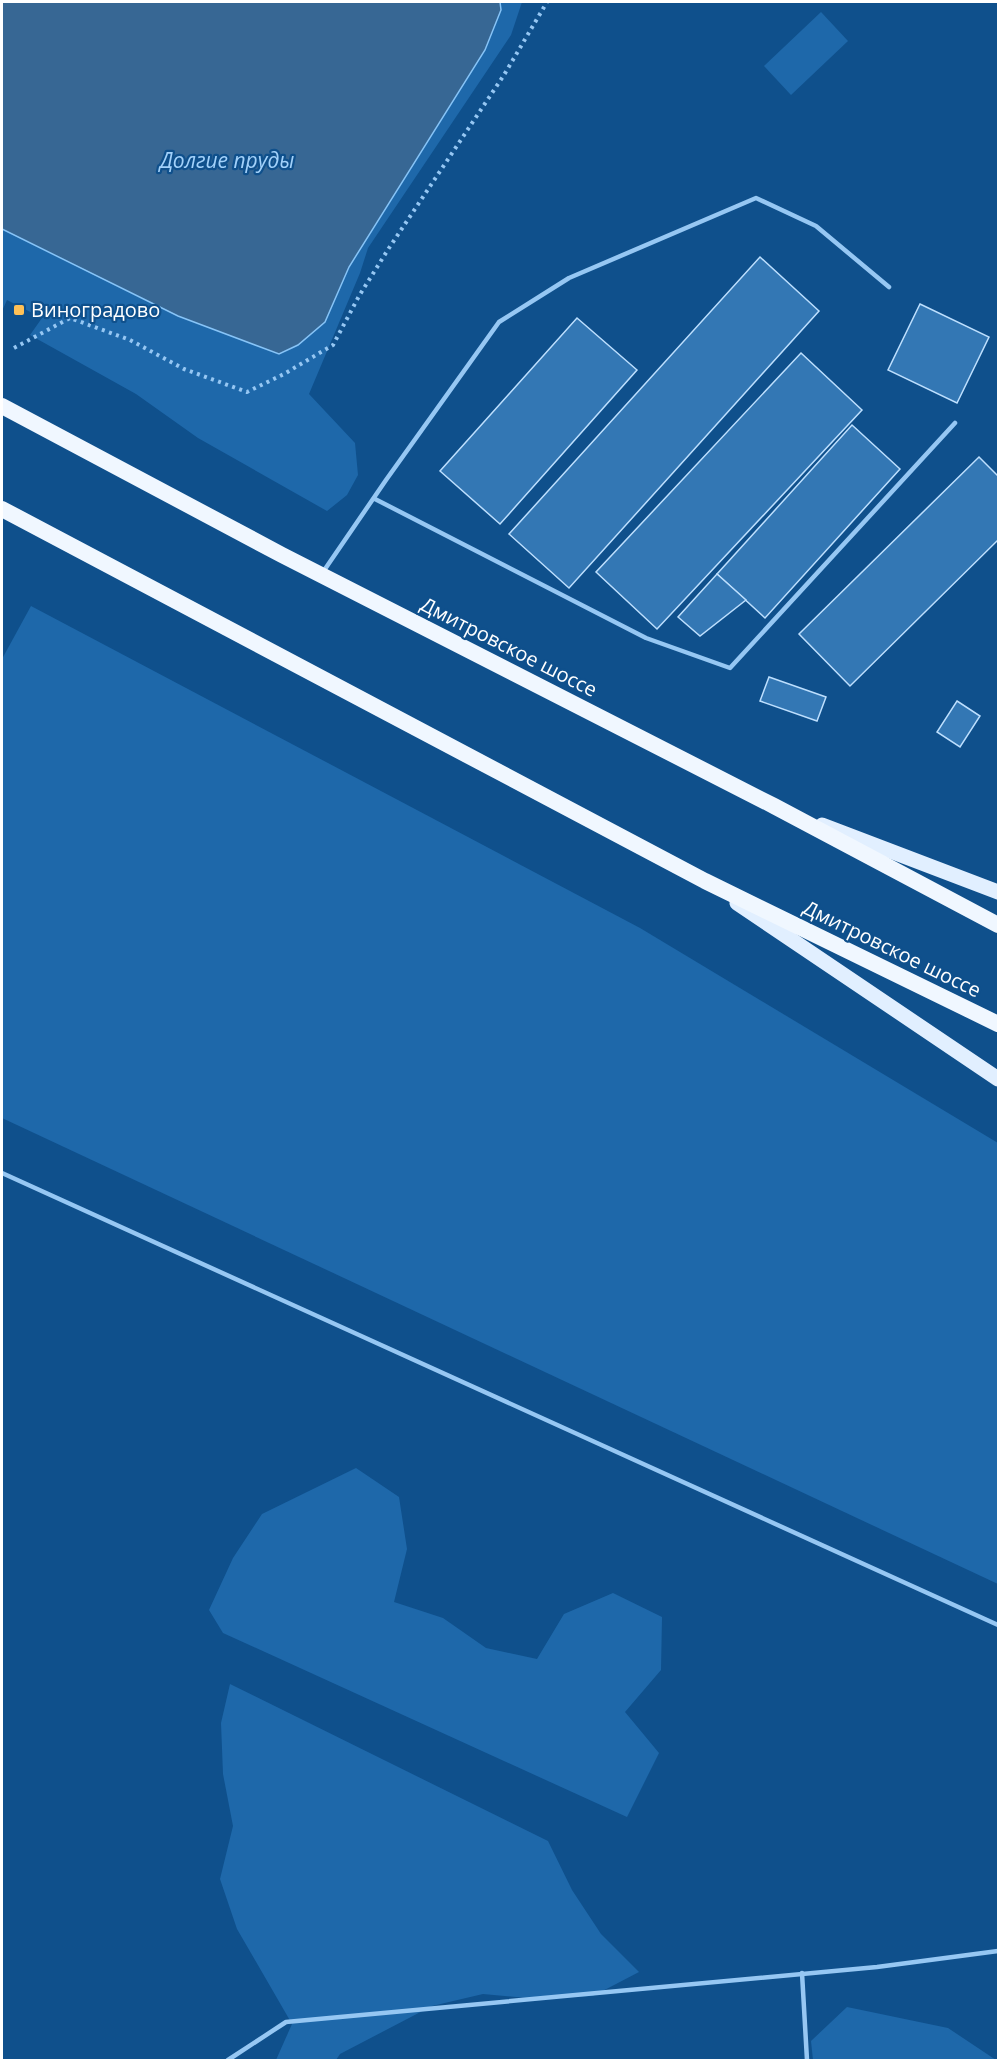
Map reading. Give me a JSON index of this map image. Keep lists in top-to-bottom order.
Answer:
{
  "streets": {
    "highway": ["Дмитровское шоссе"]
  },
  "water": ["Долгие пруды"],
  "places": {
    "transit": ["Виноградово"]
  }
}
